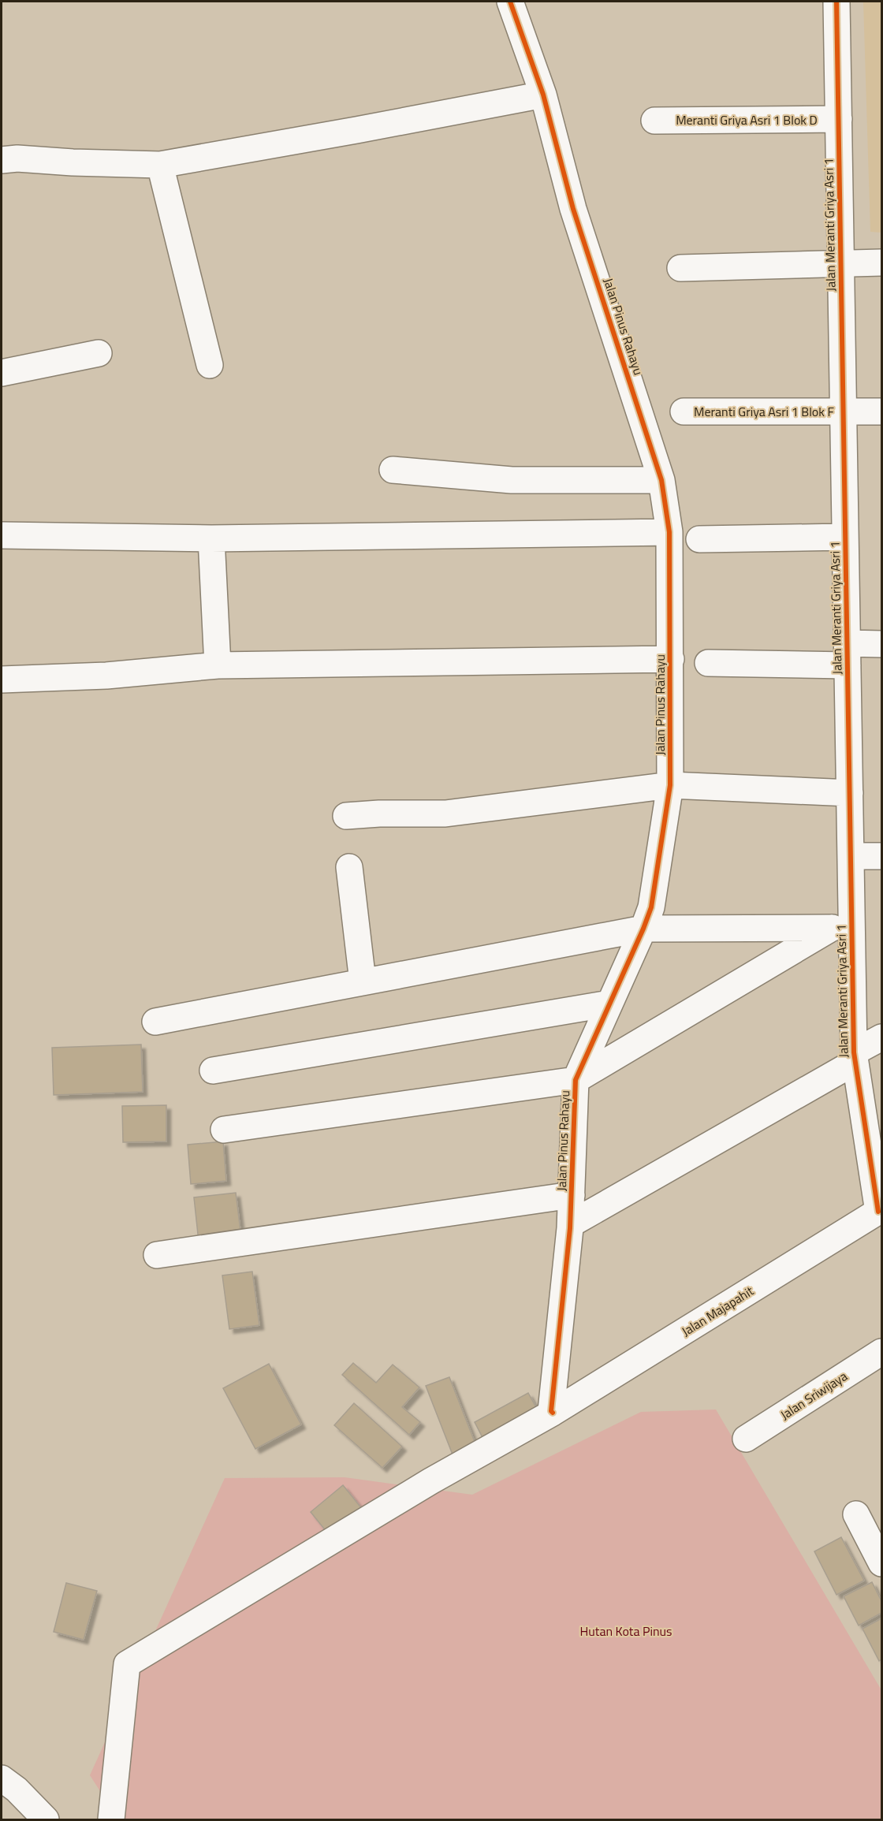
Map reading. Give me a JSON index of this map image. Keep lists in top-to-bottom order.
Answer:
{
  "streets": {
    "street": [
      "Meranti Griya Asri 1 Blok D",
      "Jalan Meranti Griya Asri 1",
      "Jalan Pinus Rahayu",
      "Meranti Griya Asri 1 Blok F",
      "Jalan Majapahit",
      "Jalan Sriwijaya"
    ]
  },
  "crossings": [
    ["Meranti Griya Asri 1 Blok D", "Jalan Meranti Griya Asri 1"],
    ["Jalan Meranti Griya Asri 1", "Meranti Griya Asri 1 Blok F"],
    ["Jalan Meranti Griya Asri 1", "Jalan Majapahit"],
    ["Jalan Pinus Rahayu", "Jalan Majapahit"]
  ],
  "parks": ["Hutan Kota Pinus"]
}
